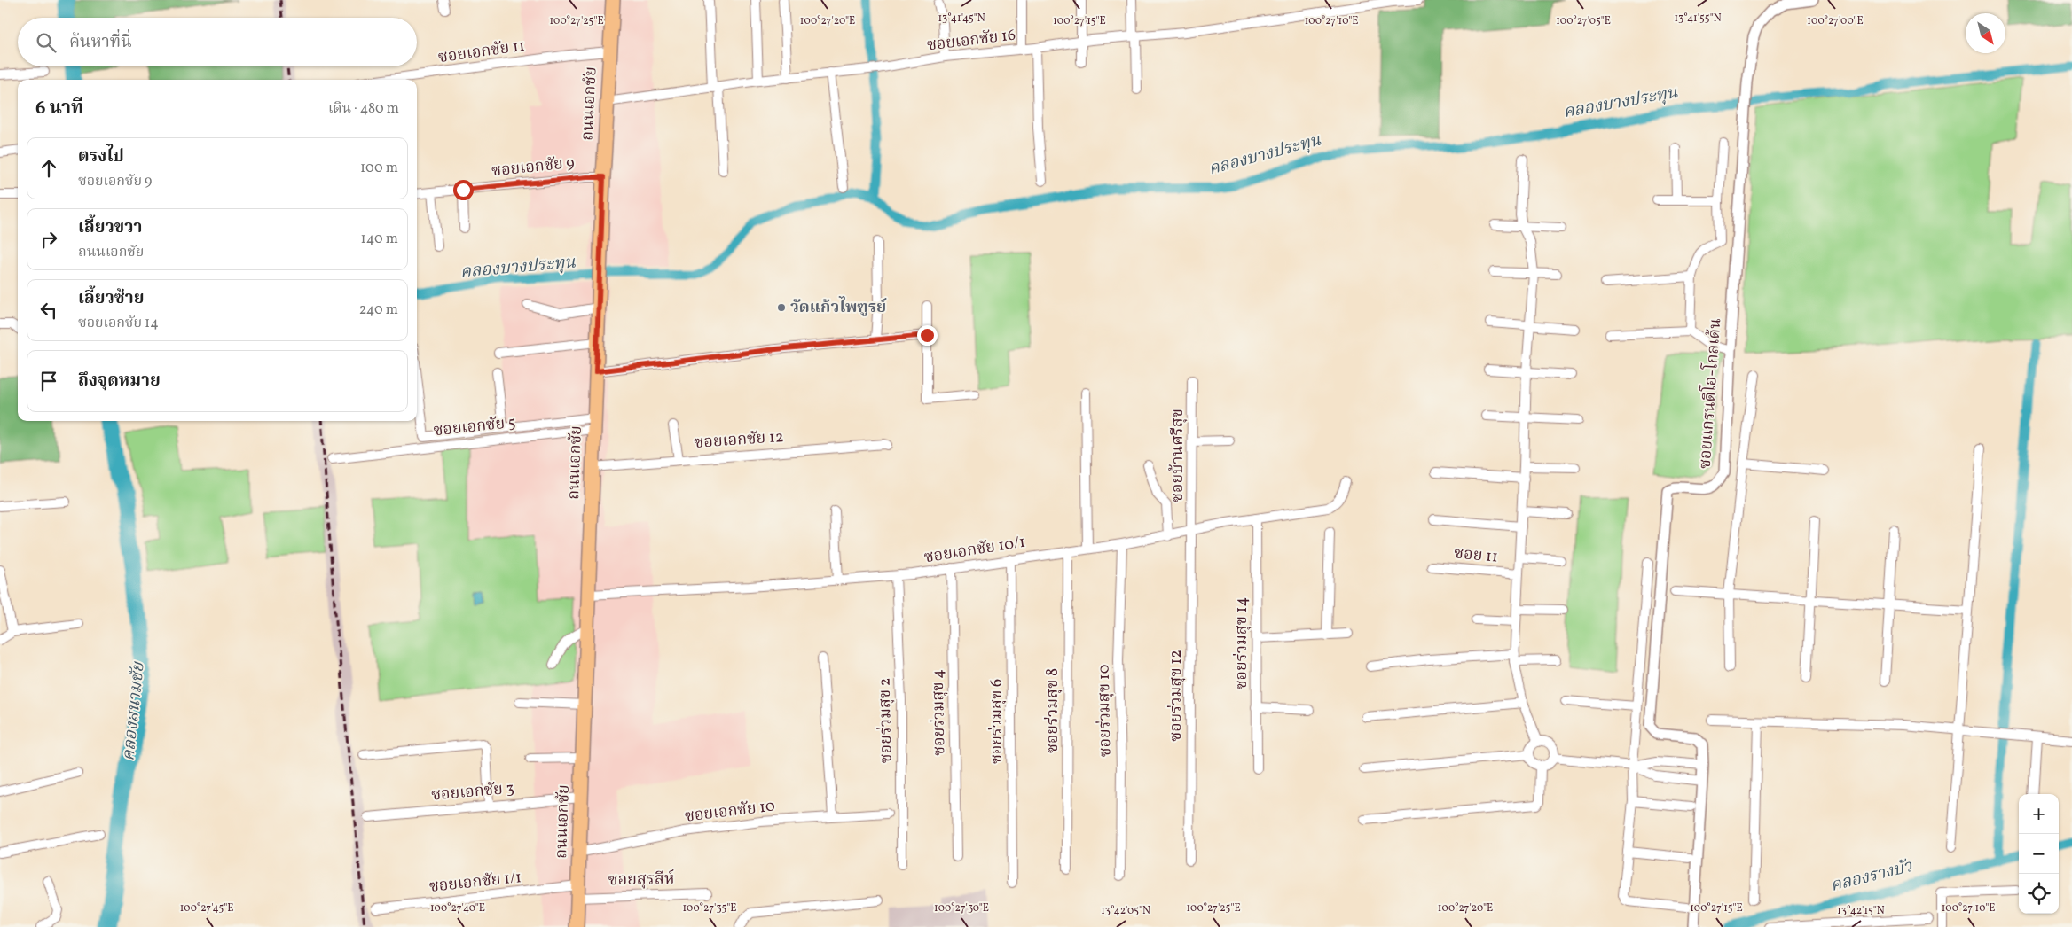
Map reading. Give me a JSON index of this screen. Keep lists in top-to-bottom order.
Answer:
{
  "streets": {
    "main road": ["ถนนเอกชัย"],
    "street": [
      "ซอยเอกชัย 16",
      "ซอยเอกชัย 11",
      "ซอยเอกชัย 9",
      "ซอยแกรนดิโอ-โกลเด้น",
      "ซอยเอกชัย 5",
      "ซอยเอกชัย 12",
      "ซอยบ้านศรีสุข",
      "ซอยเอกชัย 10/1",
      "ซอย 11",
      "ซอยร่วมสุข 14",
      "ซอยร่วมสุข 12",
      "ซอยร่วมสุข 8",
      "ซอยร่วมสุข 10",
      "ซอยร่วมสุข 4",
      "ซอยร่วมสุข 2",
      "ซอยร่วมสุข 6",
      "ซอยเอกชัย 3",
      "ซอยเอกชัย 10",
      "ซอยสุรสีห์",
      "ซอยเอกชัย 1/1"
    ]
  },
  "crossings": [
    ["ซอยเอกชัย 16", "ถนนเอกชัย"],
    ["ซอยเอกชัย 11", "ถนนเอกชัย"],
    ["ถนนเอกชัย", "ซอยเอกชัย 9"],
    ["ถนนเอกชัย", "ซอยเอกชัย 5"],
    ["ถนนเอกชัย", "ซอยเอกชัย 12"],
    ["ถนนเอกชัย", "ซอยเอกชัย 10/1"],
    ["ถนนเอกชัย", "ซอยเอกชัย 3"],
    ["ถนนเอกชัย", "ซอยเอกชัย 10"],
    ["ถนนเอกชัย", "ซอยสุรสีห์"],
    ["ถนนเอกชัย", "ซอยเอกชัย 1/1"],
    ["ซอยบ้านศรีสุข", "ซอยเอกชัย 10/1"],
    ["ซอยบ้านศรีสุข", "ซอยร่วมสุข 12"],
    ["ซอยเอกชัย 10/1", "ซอยร่วมสุข 14"],
    ["ซอยเอกชัย 10/1", "ซอยร่วมสุข 12"],
    ["ซอยเอกชัย 10/1", "ซอยร่วมสุข 8"],
    ["ซอยเอกชัย 10/1", "ซอยร่วมสุข 10"],
    ["ซอยเอกชัย 10/1", "ซอยร่วมสุข 4"],
    ["ซอยเอกชัย 10/1", "ซอยร่วมสุข 2"],
    ["ซอยเอกชัย 10/1", "ซอยร่วมสุข 6"],
    ["ซอยสุรสีห์", "ซอยเอกชัย 1/1"]
  ],
  "water": ["คลองบางประทุน", "คลองสนามชัย", "คลองรางบัว"],
  "places": ["วัดแก้วไพฑูรย์"],
  "north": "bottom right",
  "page": {
    "search": "ค้นหาที่นี่",
    "heading": ["6 นาที", "เดิน · 480 m"],
    "list": [
      ["ตรงไป", "ซอยเอกชัย 9", "100 m"],
      ["เลี้ยวขวา", "ถนนเอกชัย", "140 m"],
      ["เลี้ยวซ้าย", "ซอยเอกชัย 14", "240 m"],
      "ถึงจุดหมาย"
    ],
    "map_buttons": ["+", "−"]
  },
  "coordinates": [
    "13°41'45\"N",
    "13°41'55\"N",
    "100°27'25\"E",
    "100°27'20\"E",
    "100°27'15\"E",
    "100°27'10\"E",
    "100°27'05\"E",
    "100°27'00\"E",
    "100°27'45\"E",
    "100°27'40\"E",
    "100°27'35\"E",
    "100°27'30\"E",
    "13°42'05\"N",
    "13°42'15\"N"
  ]
}
